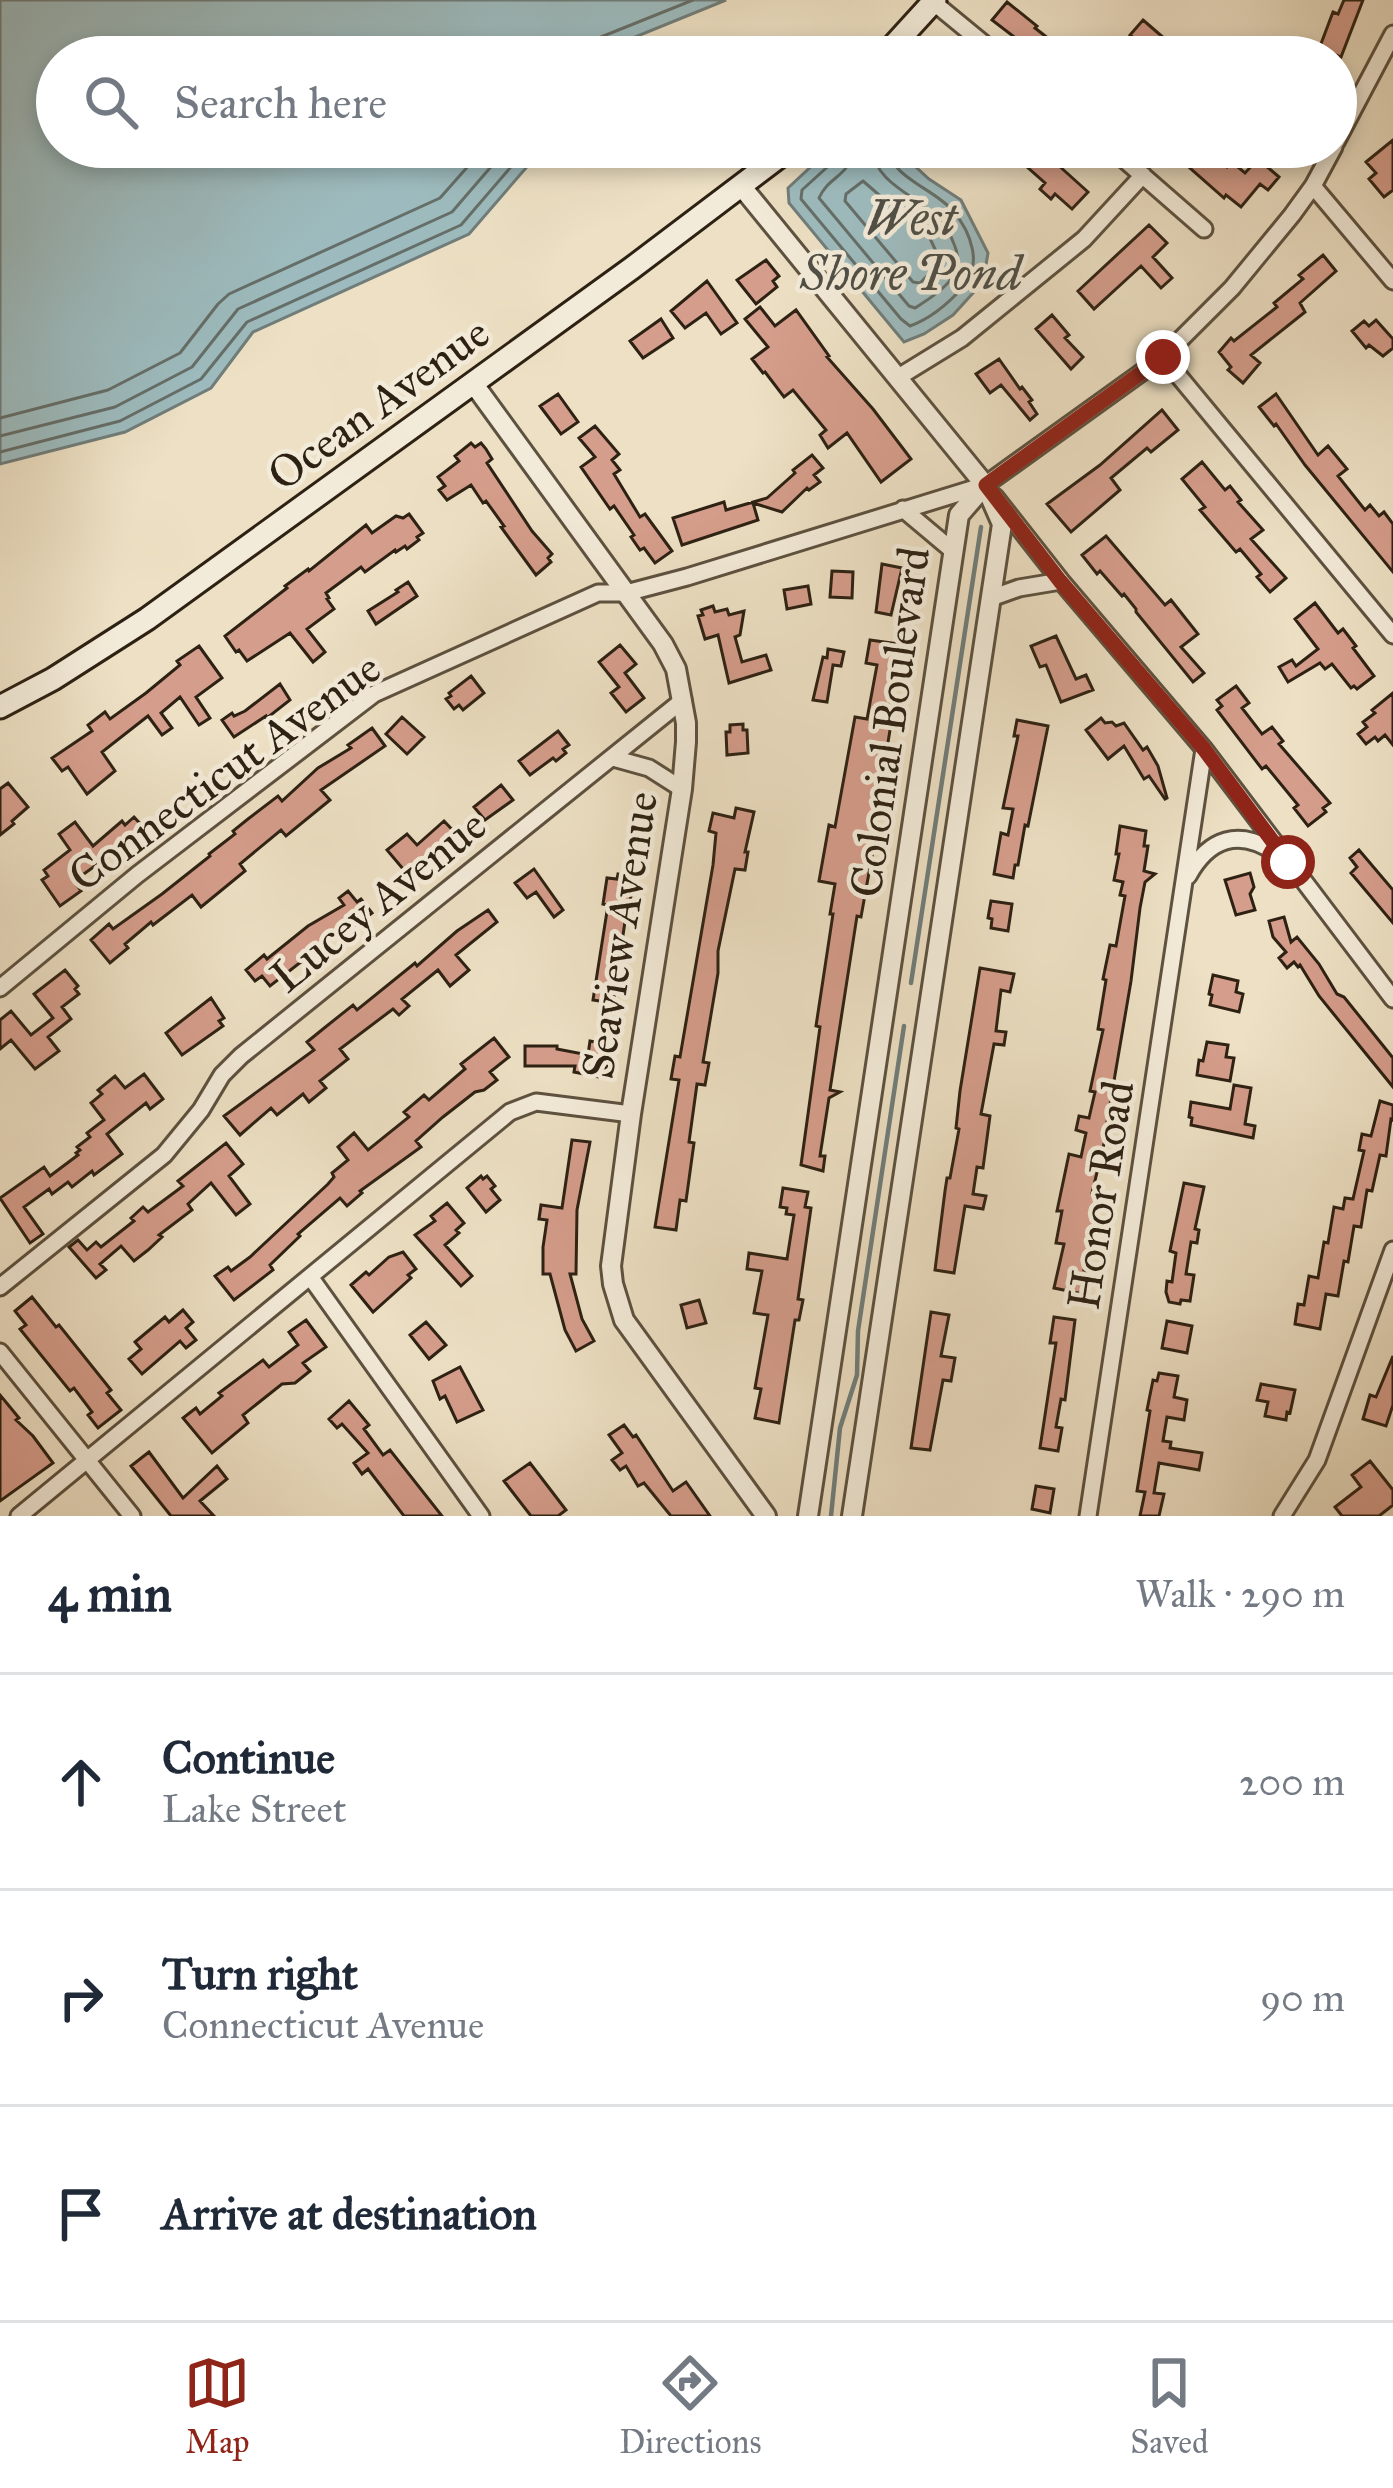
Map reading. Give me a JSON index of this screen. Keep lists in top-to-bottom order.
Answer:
{
  "streets": {
    "main road": ["Ocean Avenue"],
    "street": [
      "Colonial Boulevard",
      "Connecticut Avenue",
      "Lucey Avenue",
      "Seaview Avenue",
      "Honor Road"
    ]
  },
  "crossings": [
    ["Ocean Avenue", "Seaview Avenue"],
    ["Colonial Boulevard", "Connecticut Avenue"],
    ["Connecticut Avenue", "Seaview Avenue"],
    ["Lucey Avenue", "Seaview Avenue"]
  ],
  "water": ["West Shore Pond"],
  "page": {
    "search": "Search here",
    "heading": ["4 min", "Walk · 290 m"],
    "list": [
      ["Continue", "Lake Street", "200 m"],
      ["Turn right", "Connecticut Avenue", "90 m"],
      "Arrive at destination"
    ],
    "nav": ["Map", "Directions", "Saved"]
  }
}
